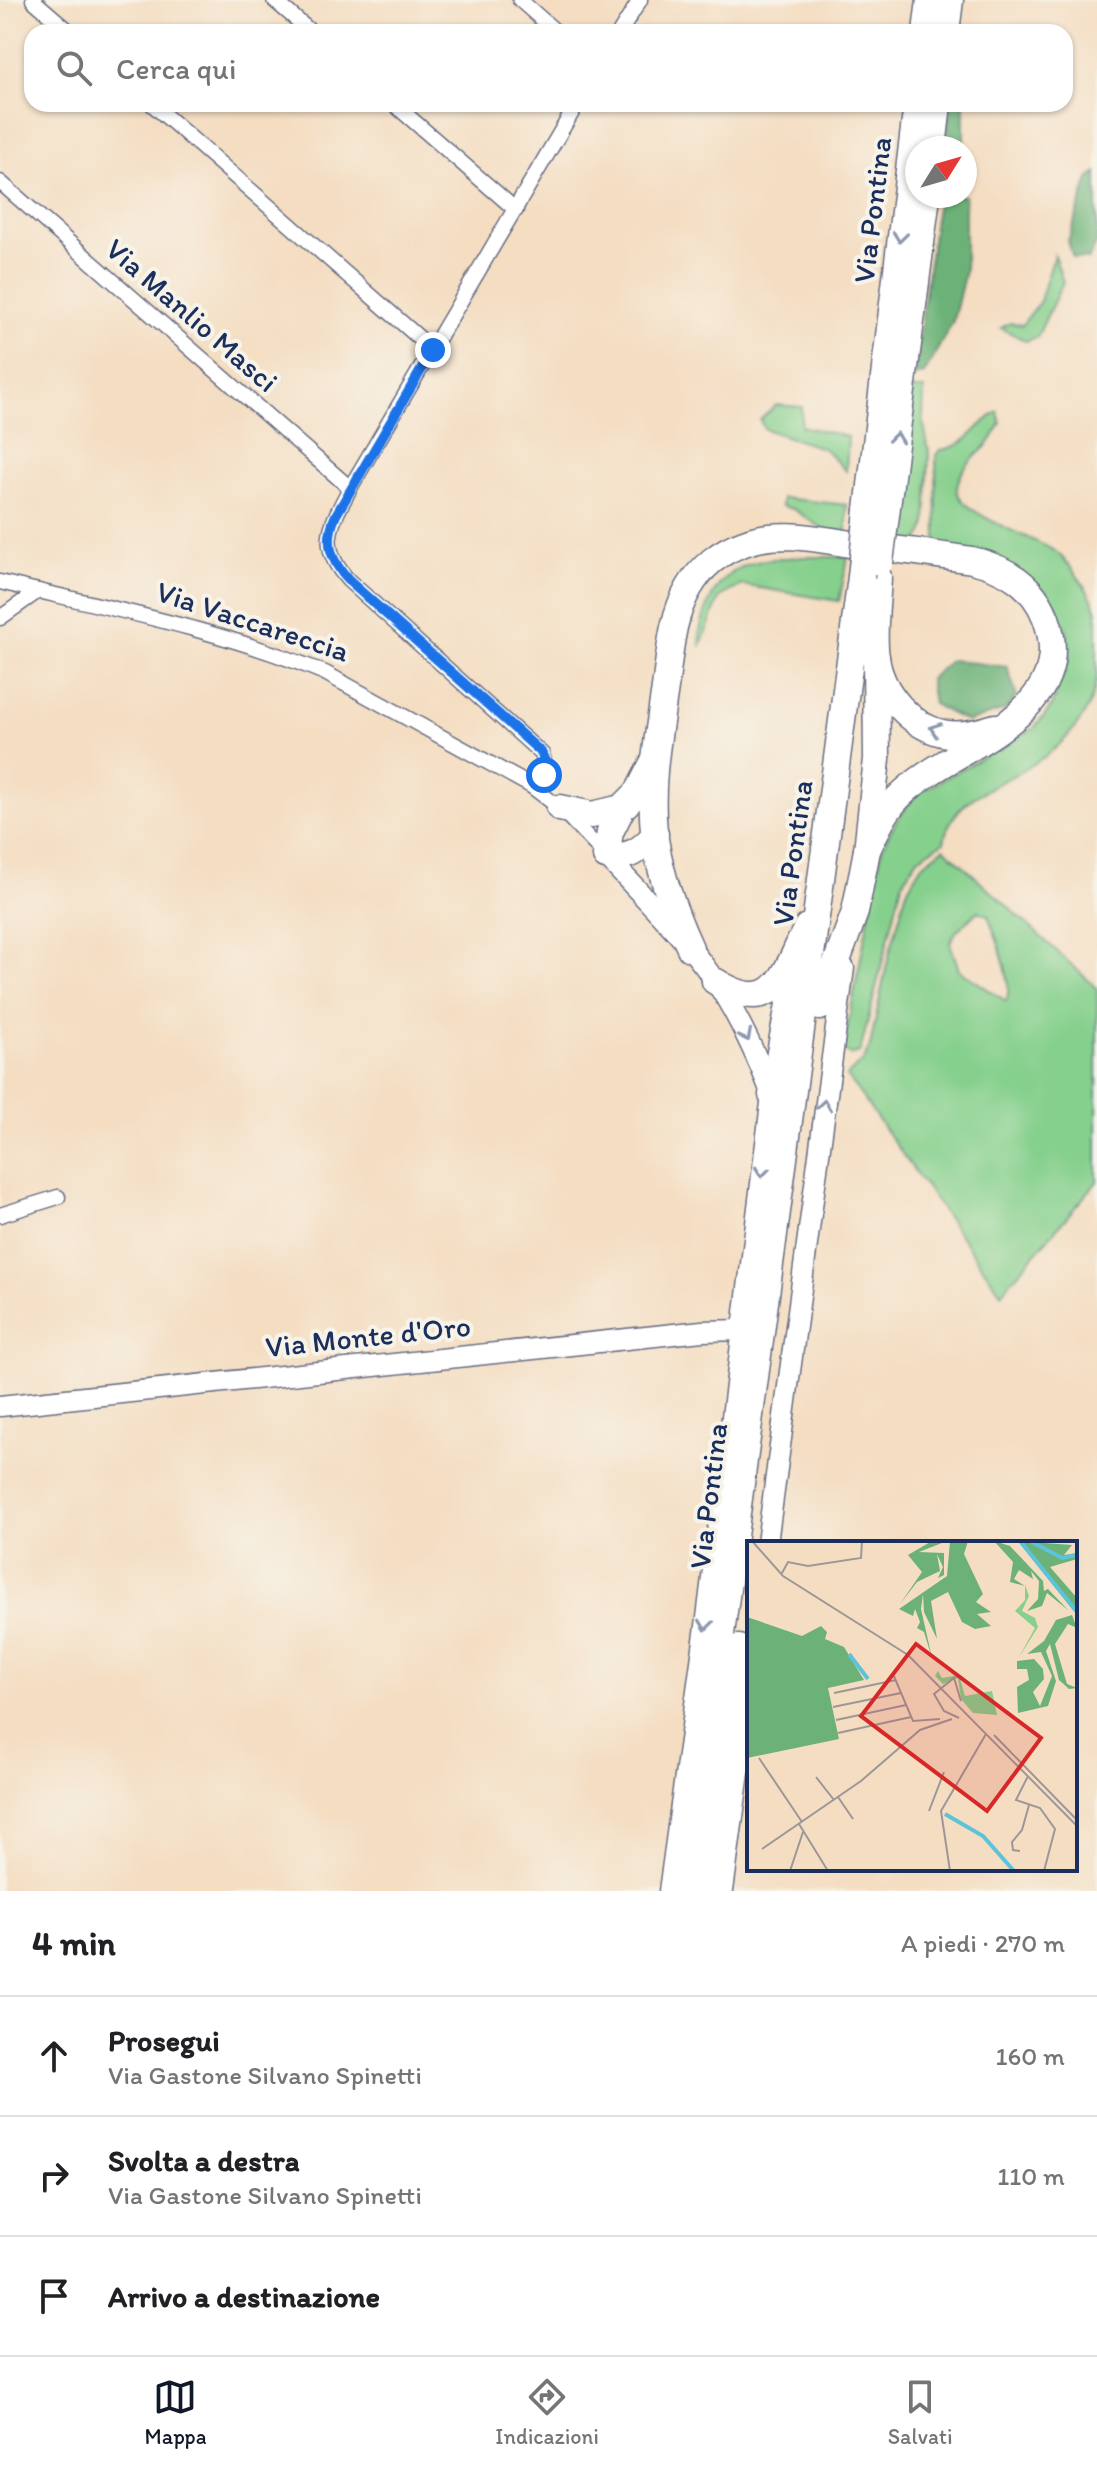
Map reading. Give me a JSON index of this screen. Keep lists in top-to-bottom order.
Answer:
{
  "streets": {
    "highway": ["Via Pontina"],
    "street": ["Via Manlio Masci", "Via Vaccareccia", "Via Monte d'Oro"]
  },
  "crossings": [
    ["Via Pontina", "Via Vaccareccia"],
    ["Via Pontina", "Via Monte d'Oro"]
  ],
  "north": "top right",
  "page": {
    "search": "Cerca qui",
    "heading": ["4 min", "A piedi · 270 m"],
    "list": [
      ["Prosegui", "Via Gastone Silvano Spinetti", "160 m"],
      ["Svolta a destra", "Via Gastone Silvano Spinetti", "110 m"],
      "Arrivo a destinazione"
    ],
    "nav": ["Mappa", "Indicazioni", "Salvati"]
  }
}
